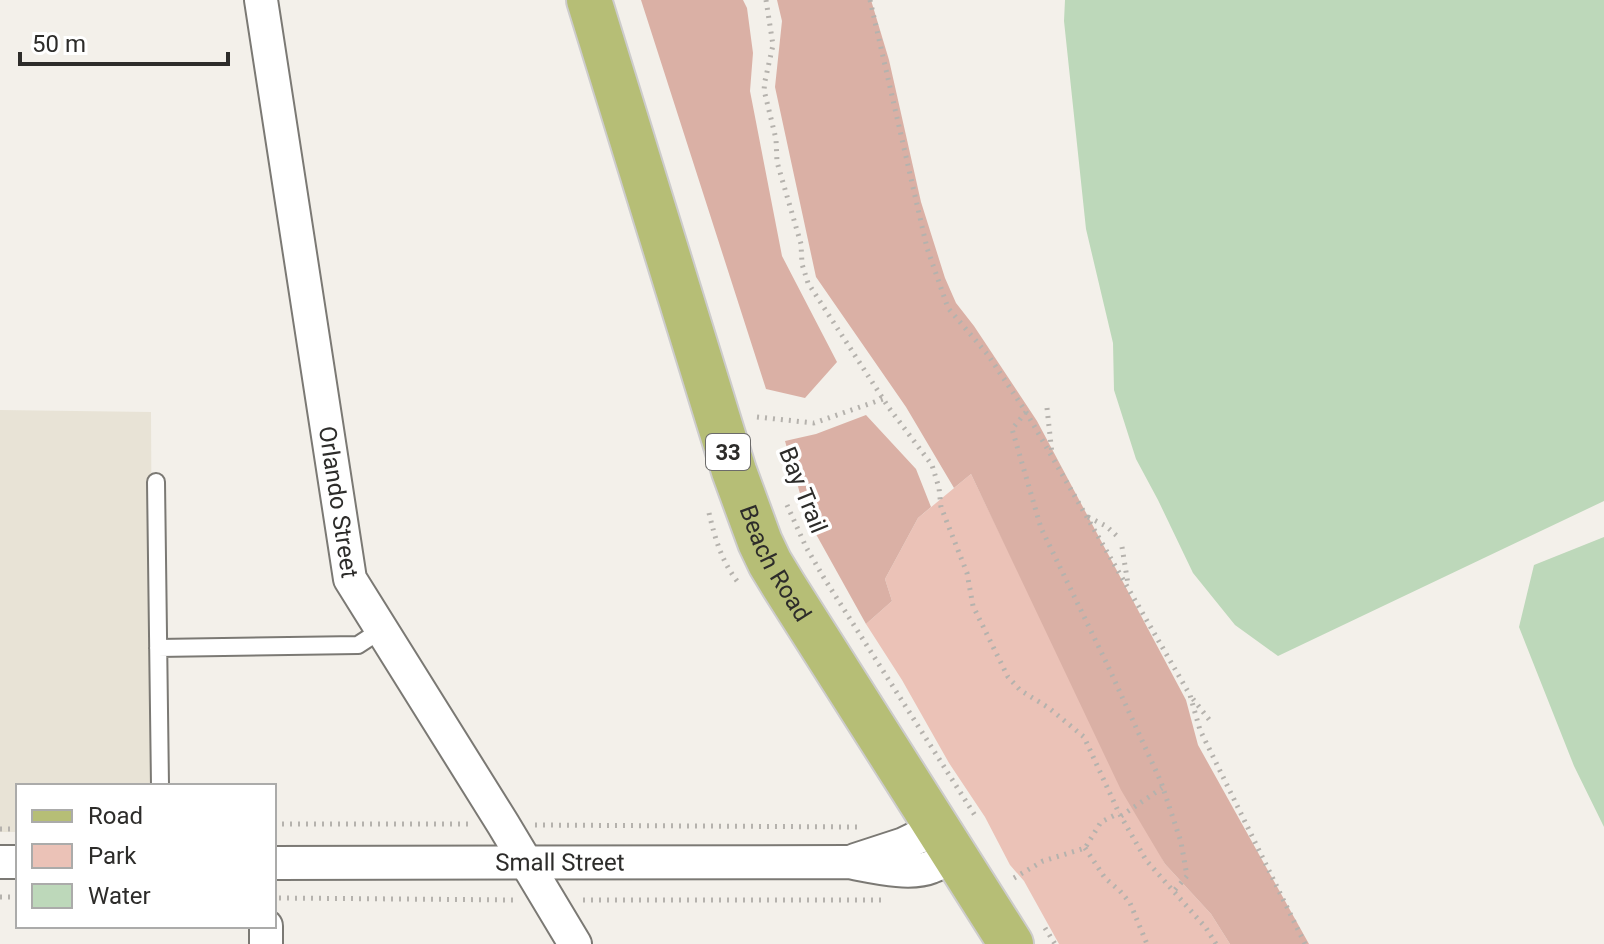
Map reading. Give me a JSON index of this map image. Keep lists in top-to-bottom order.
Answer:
{
  "streets": {
    "main road": ["33", "Beach Road"],
    "street": ["Orlando Street", "Small Street"],
    "path": ["Bay Trail"]
  },
  "crossings": [
    ["Bay Trail", "Beach Road"],
    ["Bay Trail", "Small Street"],
    ["Orlando Street", "Small Street"],
    ["Beach Road", "Small Street"]
  ],
  "legend": ["Road", "Park", "Water"],
  "scale_bar": "50 m"
}
